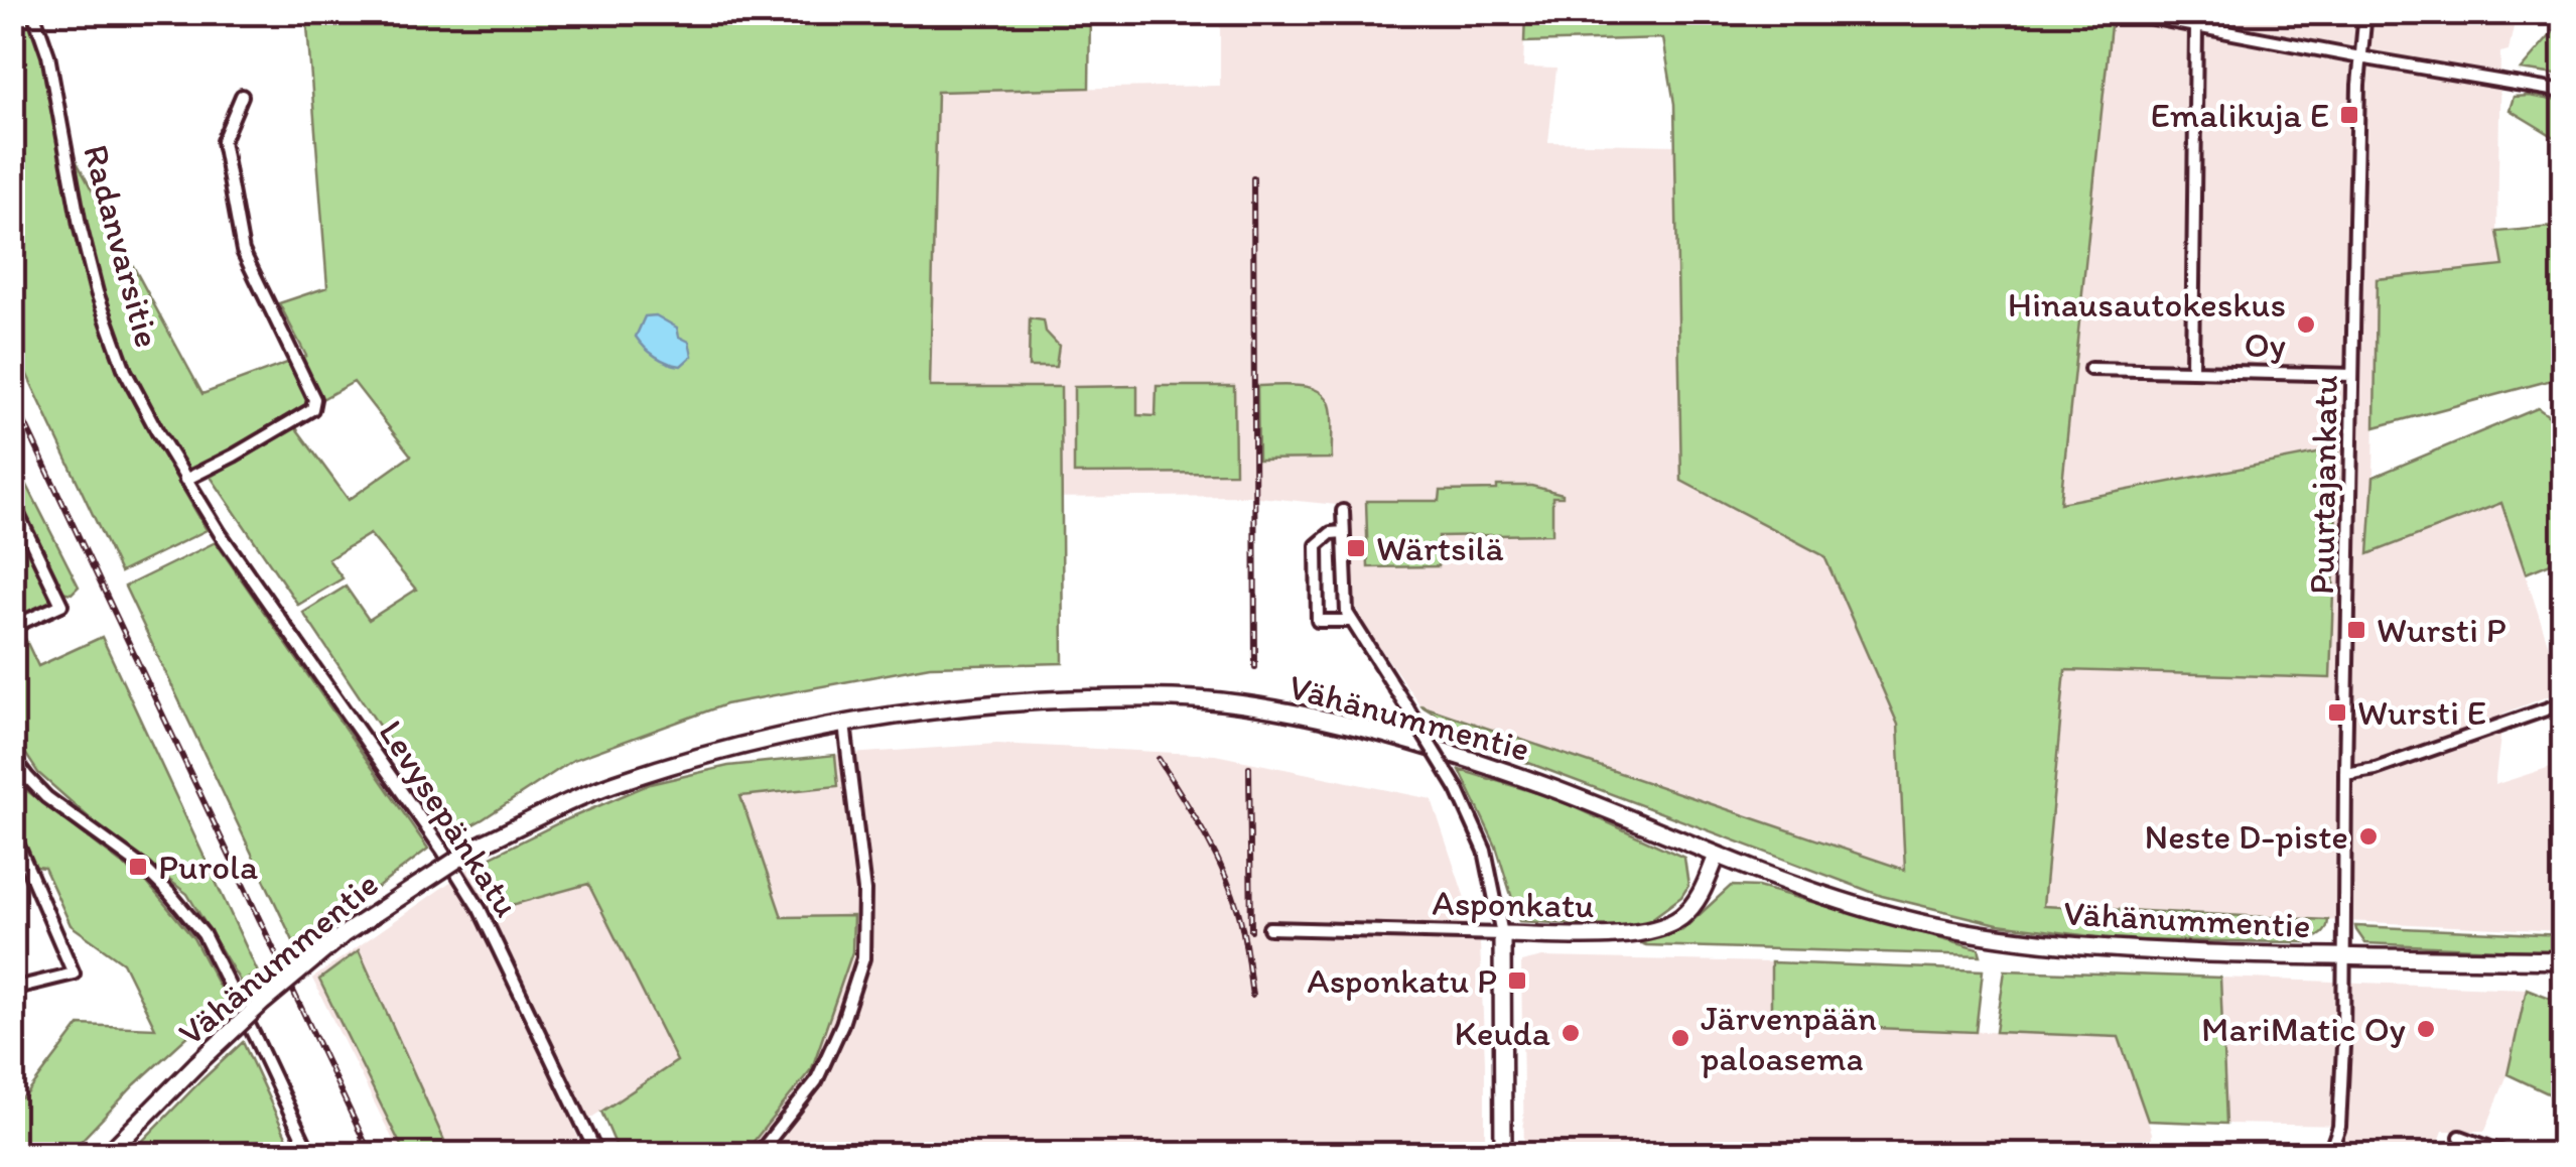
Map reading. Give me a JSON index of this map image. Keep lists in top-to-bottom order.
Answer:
{
  "streets": {
    "main road": ["Vähänummentie", "Asponkatu"],
    "street": ["Radanvarsitie", "Puurtajankatu", "Levysepänkatu"]
  },
  "crossings": [
    ["Radanvarsitie", "Levysepänkatu"],
    ["Puurtajankatu", "Vähänummentie"],
    ["Vähänummentie", "Asponkatu"]
  ],
  "places": {
    "transit": [
      "Emalikuja E",
      "Wärtsilä",
      "Wursti P",
      "Wursti E",
      "Purola",
      "Asponkatu P"
    ],
    "other": [
      "Hinausautokeskus Oy",
      "Neste D-piste",
      "MariMatic Oy",
      "Keuda",
      "Järvenpään paloasema"
    ]
  }
}
